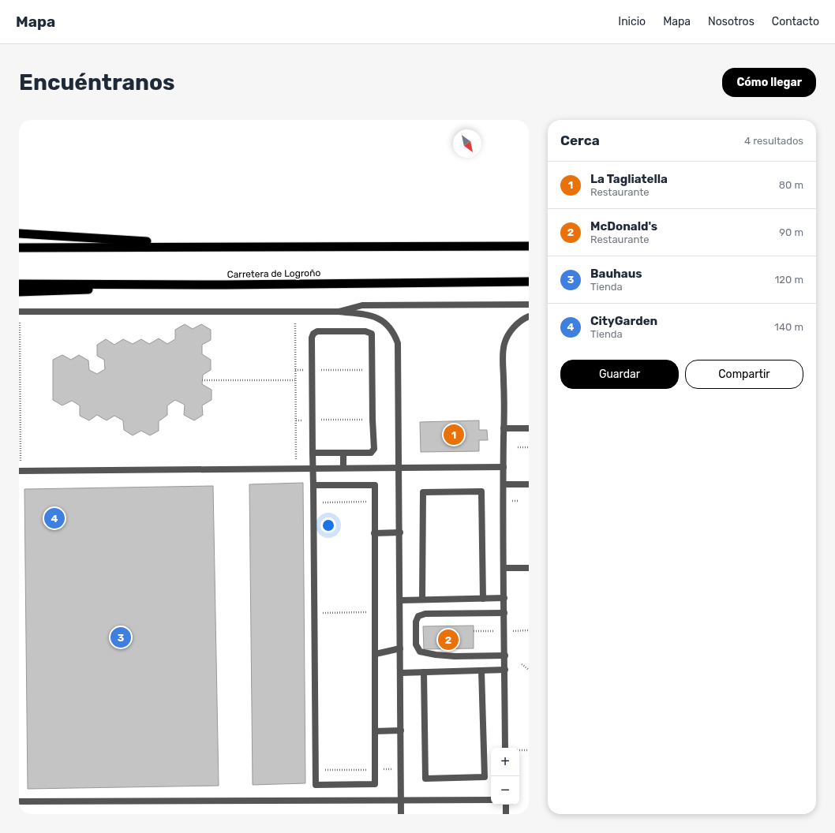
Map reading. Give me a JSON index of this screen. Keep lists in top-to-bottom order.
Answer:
{
  "streets": {
    "highway": ["Carretera de Logroño"]
  },
  "north": "bottom right",
  "page": {
    "header": "Mapa",
    "nav": [
      "Inicio",
      "Mapa",
      "Nosotros",
      "Contacto"
    ],
    "buttons": [
      "Cómo llegar",
      ["Guardar", "Compartir"]
    ],
    "title": "Encuéntranos",
    "heading": ["Cerca", "4 resultados"],
    "list": [
      {
        "mark": "1",
        "name": "La Tagliatella",
        "note": "Restaurante",
        "value": "80 m"
      },
      {
        "mark": "2",
        "name": "McDonald's",
        "note": "Restaurante",
        "value": "90 m"
      },
      {
        "mark": "3",
        "name": "Bauhaus",
        "note": "Tienda",
        "value": "120 m"
      },
      {
        "mark": "4",
        "name": "CityGarden",
        "note": "Tienda",
        "value": "140 m"
      }
    ],
    "pins": [
      "1",
      "4",
      "3",
      "2"
    ],
    "map_buttons": ["+", "−"]
  }
}
